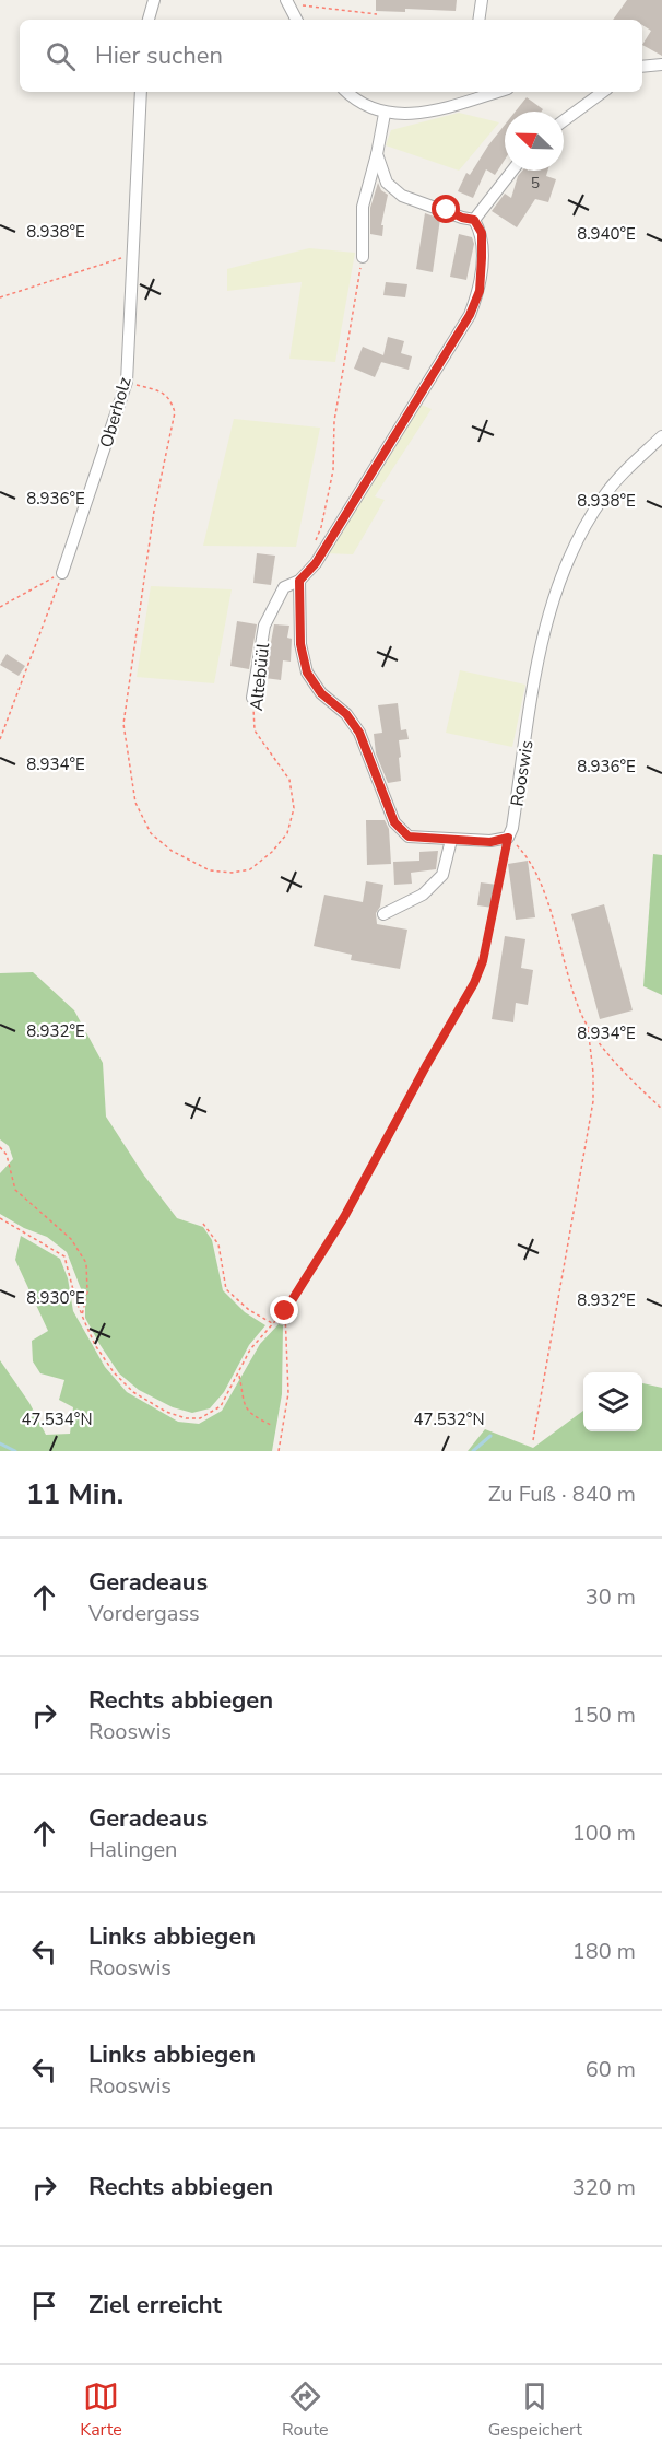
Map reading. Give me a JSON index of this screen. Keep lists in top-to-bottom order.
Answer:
{
  "streets": {
    "street": ["Oberholz", "Altebüül", "Rooswis"]
  },
  "crossings": [
    ["Oberholz", "Altebüül"]
  ],
  "house_numbers": ["5"],
  "north": "top left",
  "page": {
    "search": "Hier suchen",
    "heading": ["11 Min.", "Zu Fuß · 840 m"],
    "list": [
      ["Geradeaus", "Vordergass", "30 m"],
      ["Rechts abbiegen", "Rooswis", "150 m"],
      ["Geradeaus", "Halingen", "100 m"],
      ["Links abbiegen", "Rooswis", "180 m"],
      ["Links abbiegen", "Rooswis", "60 m"],
      ["Rechts abbiegen", "320 m"],
      "Ziel erreicht"
    ],
    "nav": ["Karte", "Route", "Gespeichert"]
  },
  "coordinates": [
    "8.938°E",
    "8.940°E",
    "8.936°E",
    "8.934°E",
    "8.932°E",
    "8.930°E",
    "47.534°N",
    "47.532°N"
  ]
}
